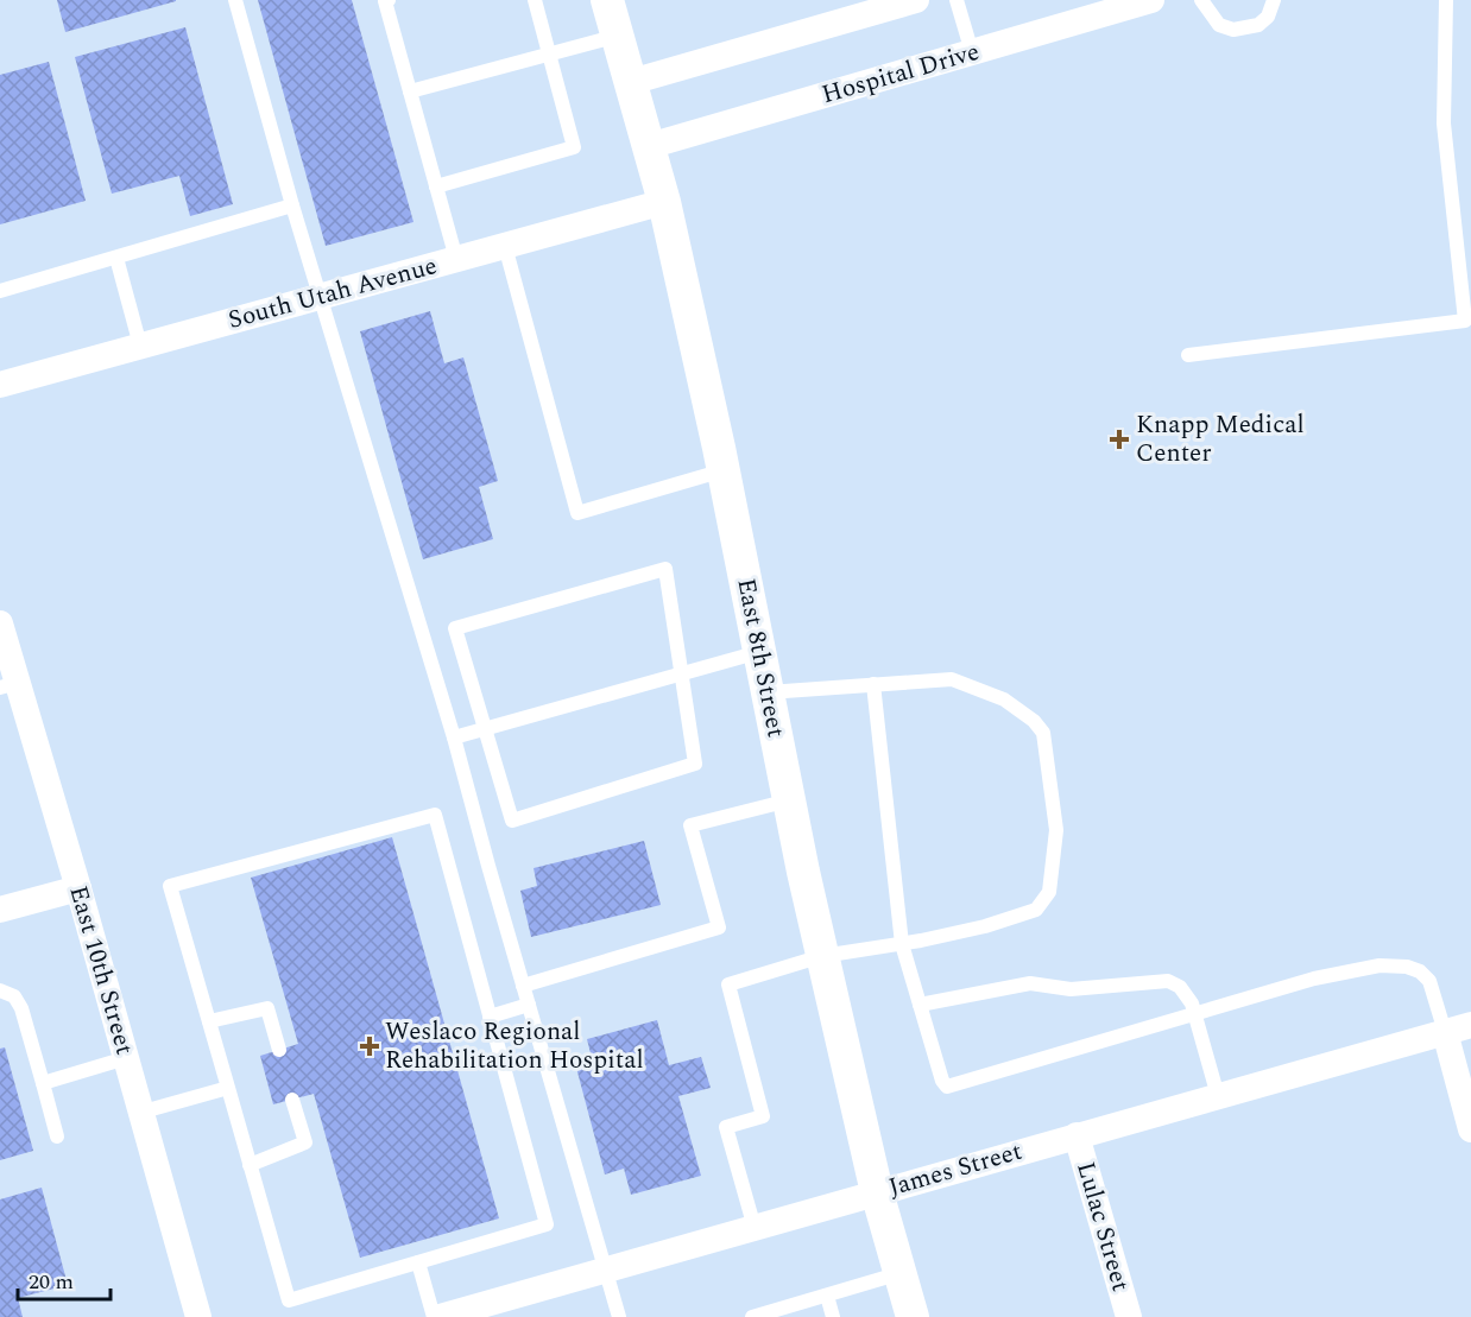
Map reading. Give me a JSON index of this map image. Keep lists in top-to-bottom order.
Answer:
{
  "streets": {
    "street": [
      "Hospital Drive",
      "South Utah Avenue",
      "East 8th Street",
      "East 10th Street",
      "James Street",
      "Lulac Street"
    ]
  },
  "crossings": [
    ["Hospital Drive", "East 8th Street"],
    ["South Utah Avenue", "East 8th Street"],
    ["East 8th Street", "James Street"],
    ["James Street", "Lulac Street"]
  ],
  "places": {
    "health": ["Knapp Medical Center", "Weslaco Regional Rehabilitation Hospital"]
  },
  "scale_bar": "20 m"
}
